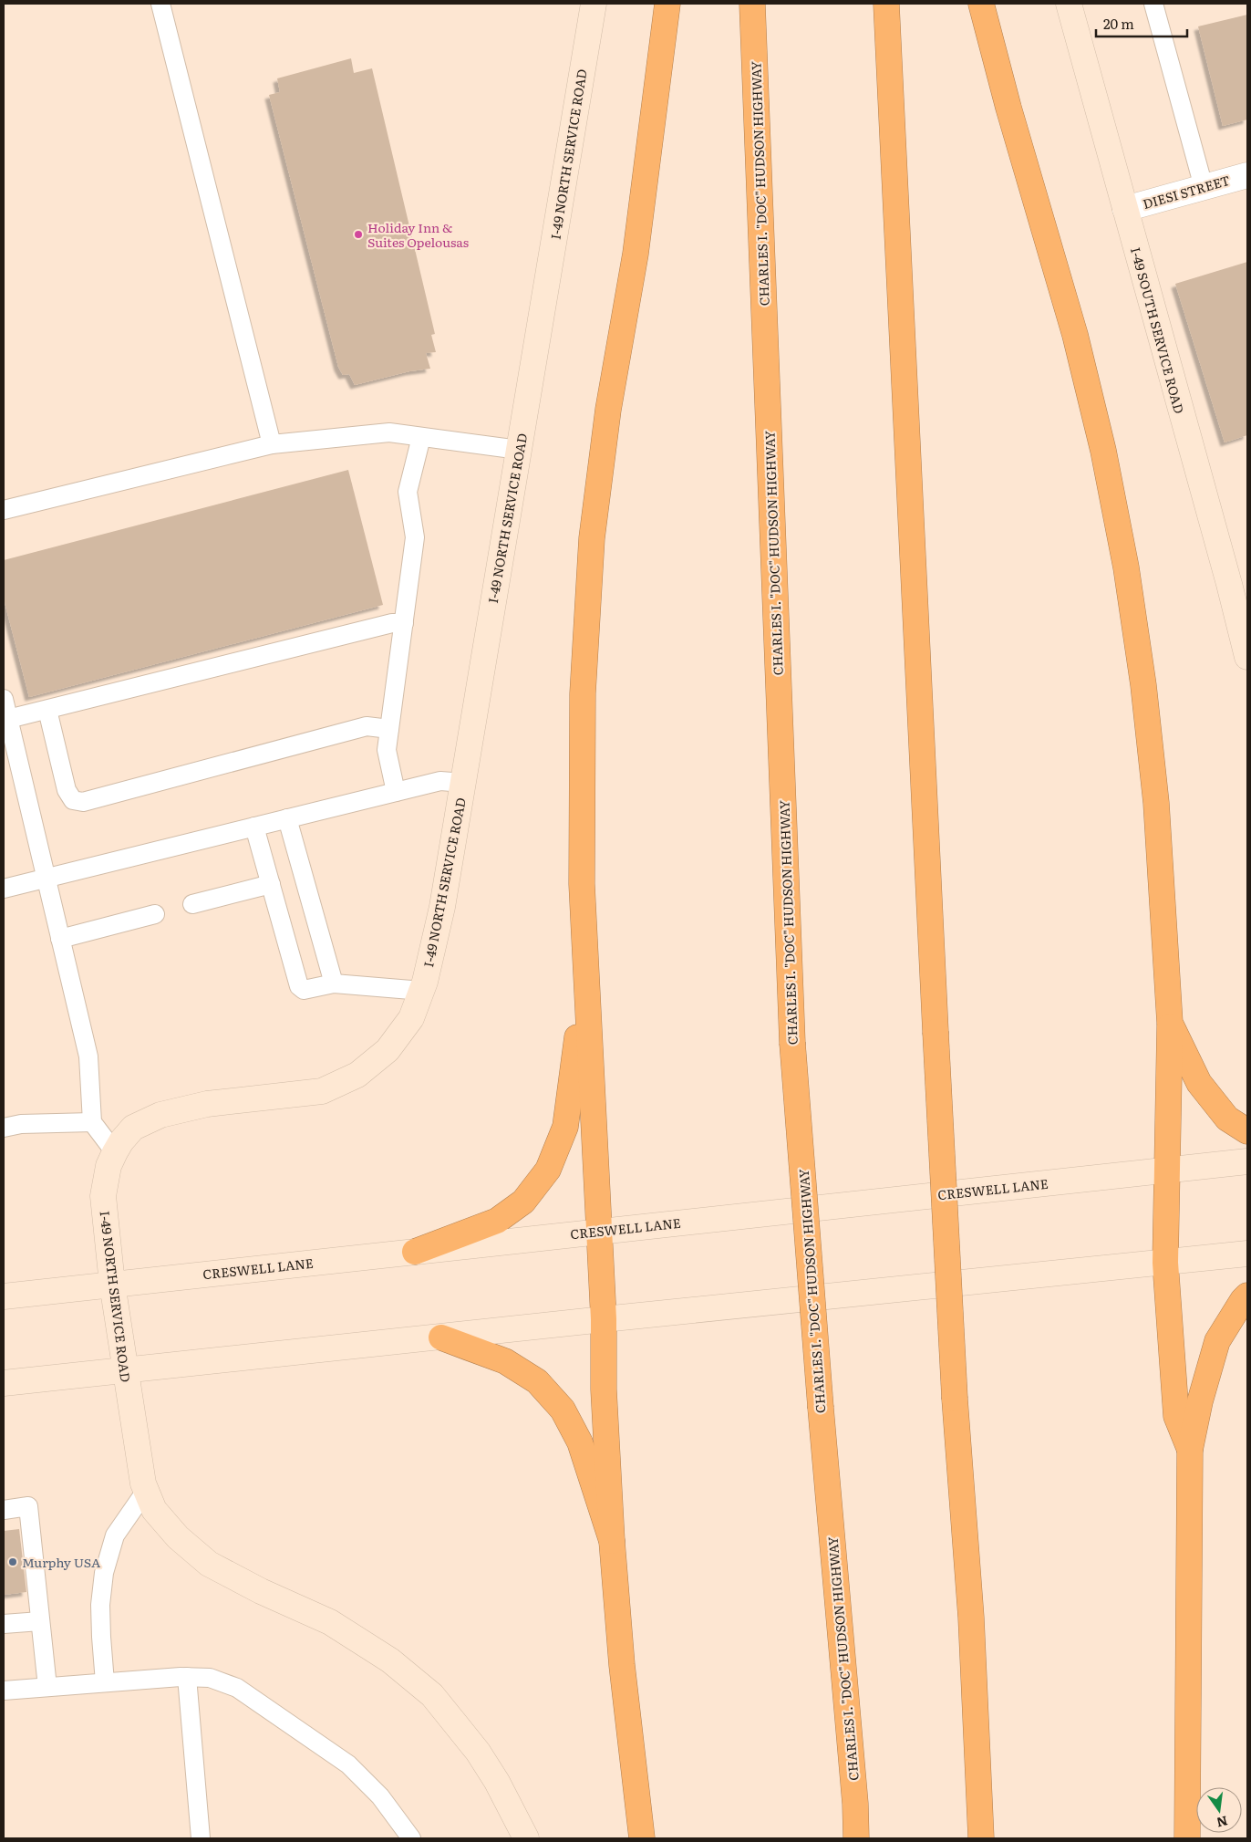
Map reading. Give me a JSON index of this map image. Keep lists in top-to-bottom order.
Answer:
{
  "streets": {
    "highway": ["CHARLES I. \"DOC\" HUDSON HIGHWAY"],
    "street": [
      "I-49 NORTH SERVICE ROAD",
      "DIESI STREET",
      "I-49 SOUTH SERVICE ROAD",
      "CRESWELL LANE"
    ]
  },
  "crossings": [
    ["I-49 NORTH SERVICE ROAD", "CRESWELL LANE"],
    ["DIESI STREET", "I-49 SOUTH SERVICE ROAD"]
  ],
  "places": ["Holiday Inn & Suites Opelousas", "Murphy USA"],
  "scale_bar": "20 m",
  "north": "bottom"
}
